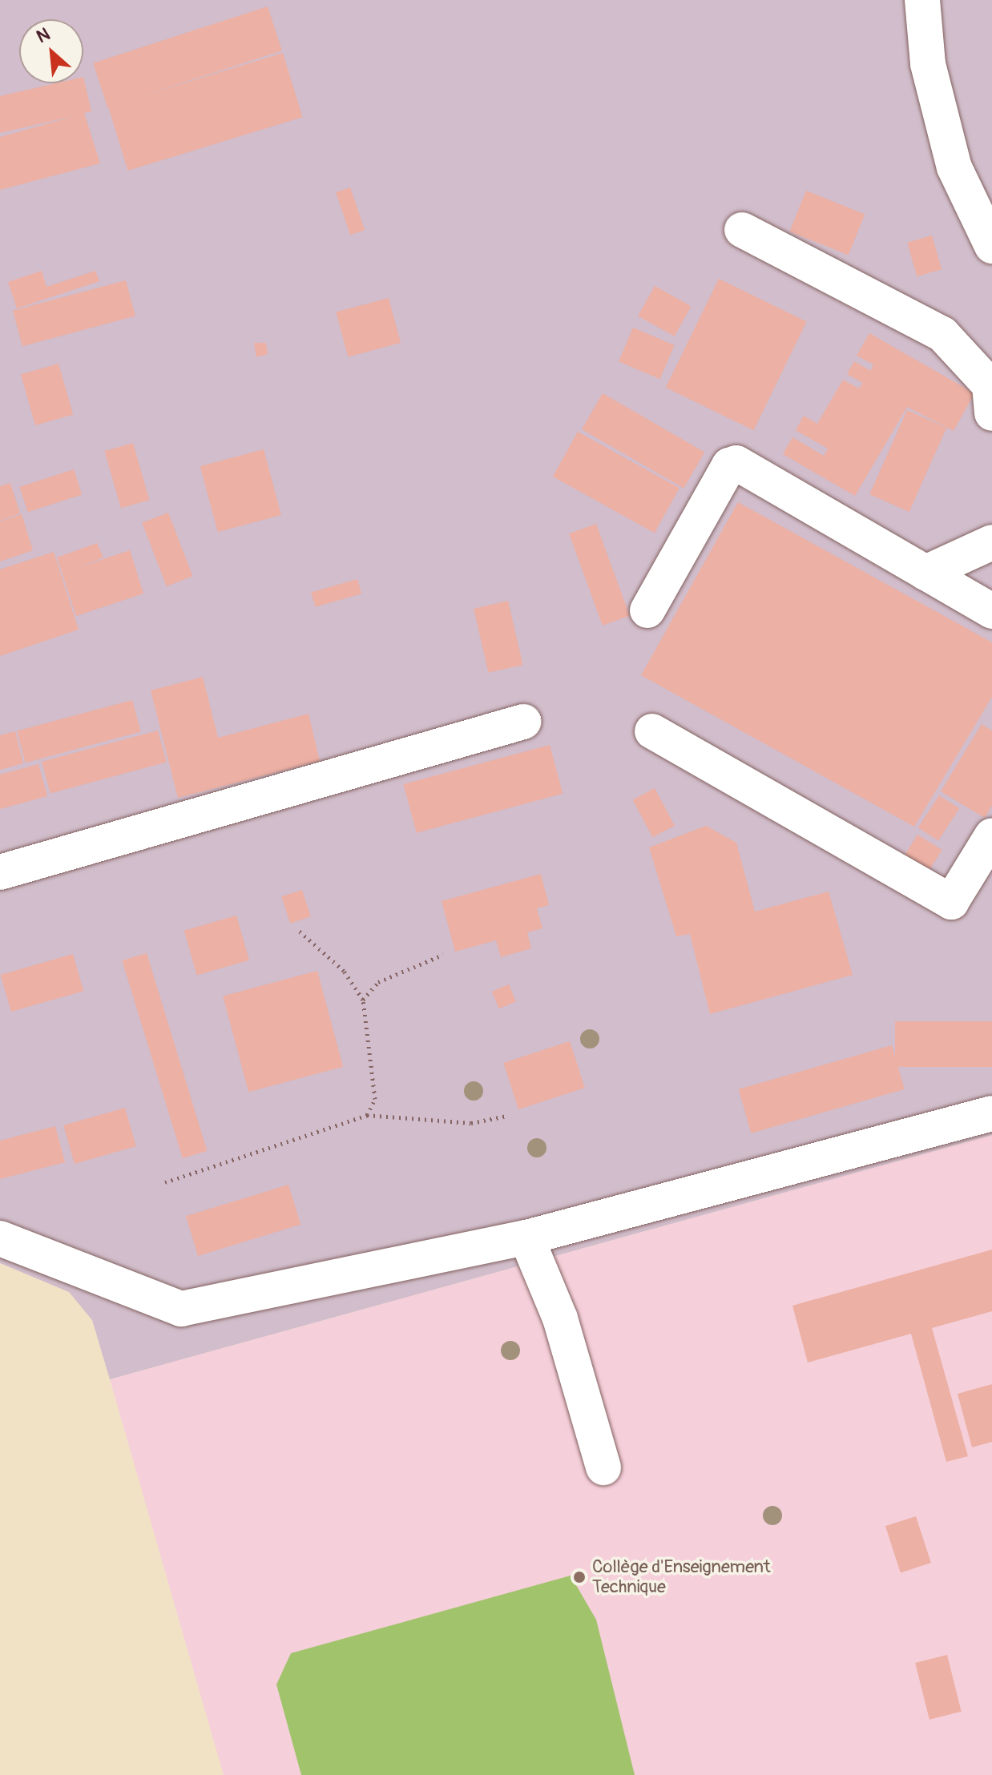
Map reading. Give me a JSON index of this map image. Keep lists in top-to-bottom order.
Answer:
{
  "places": ["Collège d'Enseignement Technique"],
  "north": "top left"
}
